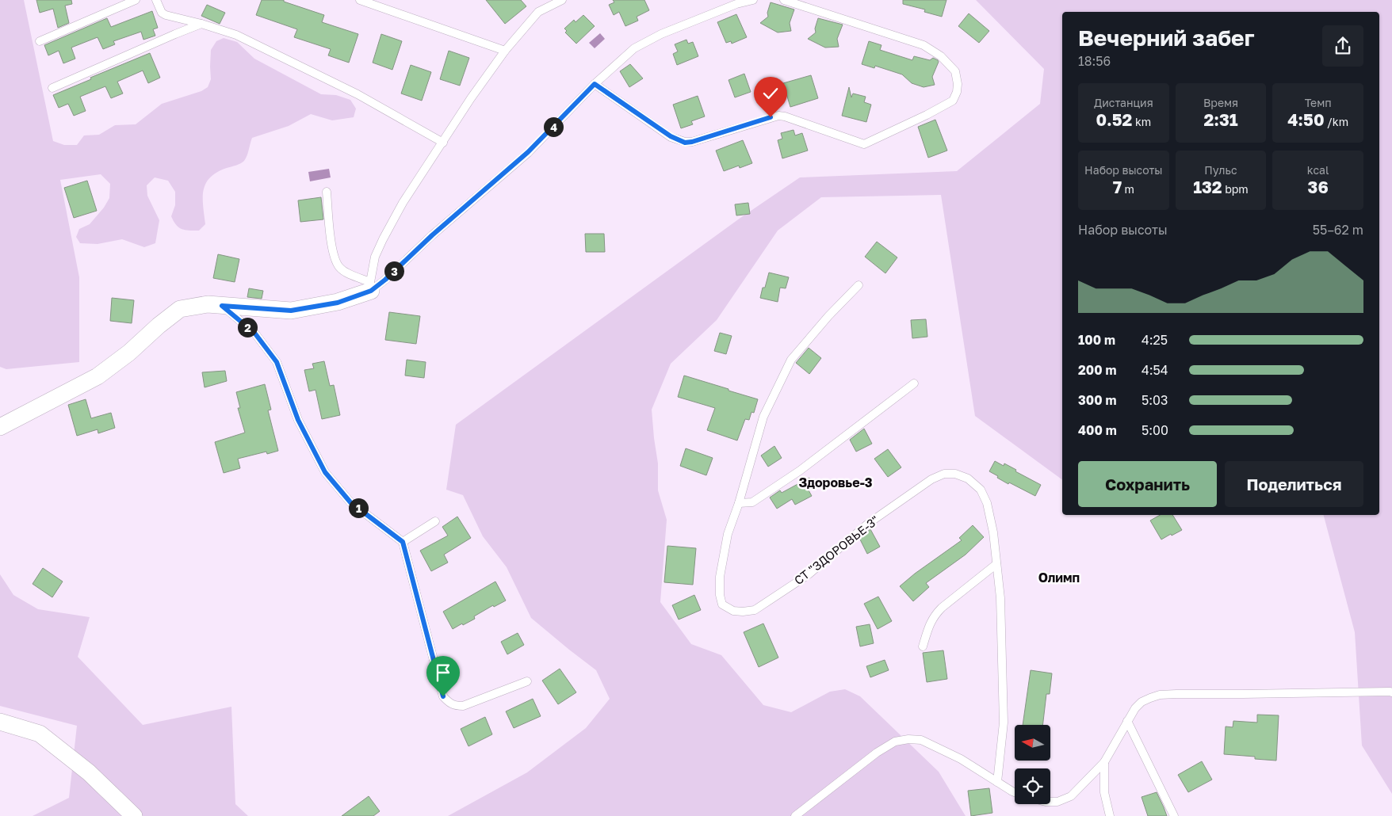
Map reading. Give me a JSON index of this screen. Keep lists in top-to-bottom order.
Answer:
{
  "streets": {
    "lane": ["СТ \"ЗДОРОВЬЕ-3\""]
  },
  "districts": ["Здоровье-3", "Олимп"],
  "north": "left",
  "page": {
    "heading": ["Вечерний забег", "18:56"],
    "stats": [
      ["Дистанция", "0.52 km"],
      ["Время", "2:31"],
      ["Темп", "4:50 /km"],
      ["Набор высоты", "7 m"],
      ["Пульс", "132 bpm"],
      ["kcal", "36"]
    ],
    "pins": [
      "4",
      "3",
      "2",
      "1"
    ],
    "chart": ["Набор высоты", "55–62 m"],
    "list": [
      {
        "name": "100 m",
        "note": "4:25"
      },
      {
        "name": "200 m",
        "note": "4:54"
      },
      {
        "name": "300 m",
        "note": "5:03"
      },
      {
        "name": "400 m",
        "note": "5:00"
      }
    ],
    "buttons": ["Сохранить", "Поделиться"]
  }
}
